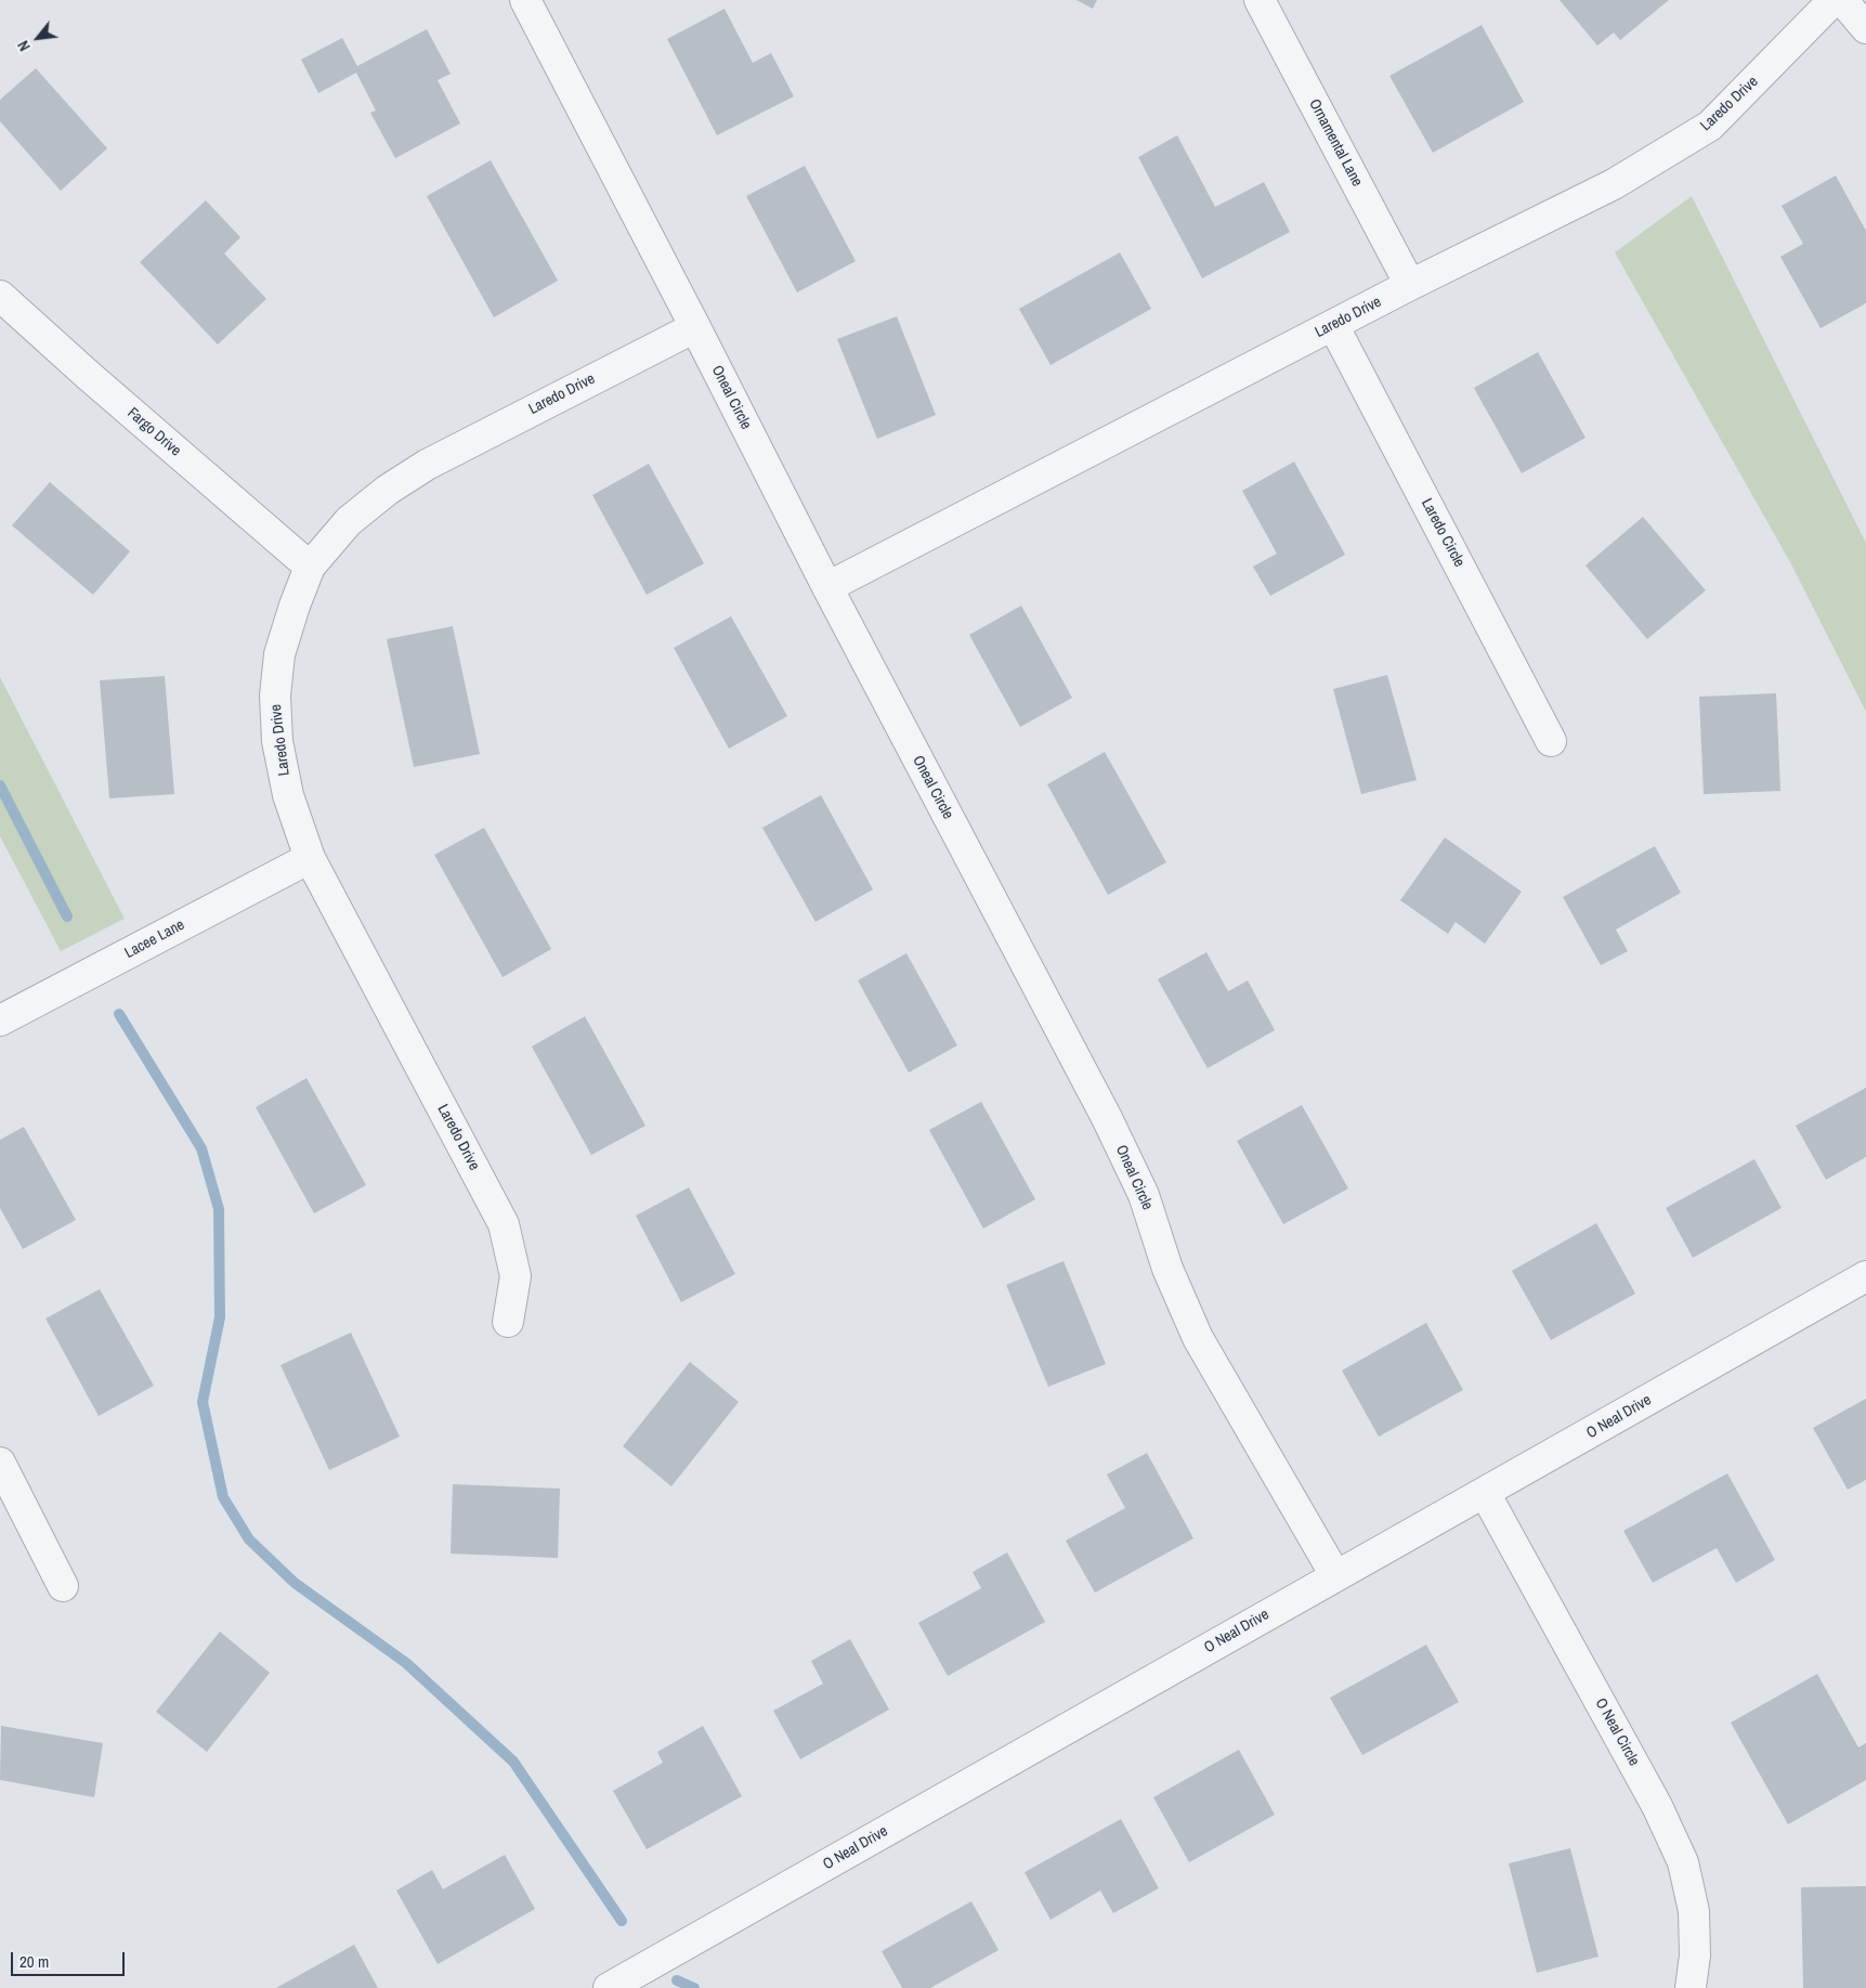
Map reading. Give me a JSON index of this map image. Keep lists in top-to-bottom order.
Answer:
{
  "streets": {
    "street": [
      "Laredo Drive",
      "Ornamental Lane",
      "Oneal Circle",
      "Fargo Drive",
      "Laredo Circle",
      "Lacee Lane",
      "O Neal Drive",
      "O Neal Circle"
    ]
  },
  "crossings": [
    ["Laredo Drive", "Ornamental Lane"],
    ["Laredo Drive", "Oneal Circle"],
    ["Laredo Drive", "Fargo Drive"],
    ["Laredo Drive", "Laredo Circle"],
    ["Laredo Drive", "Lacee Lane"],
    ["Oneal Circle", "O Neal Drive"],
    ["O Neal Drive", "O Neal Circle"]
  ],
  "scale_bar": "20 m",
  "north": "bottom left"
}
